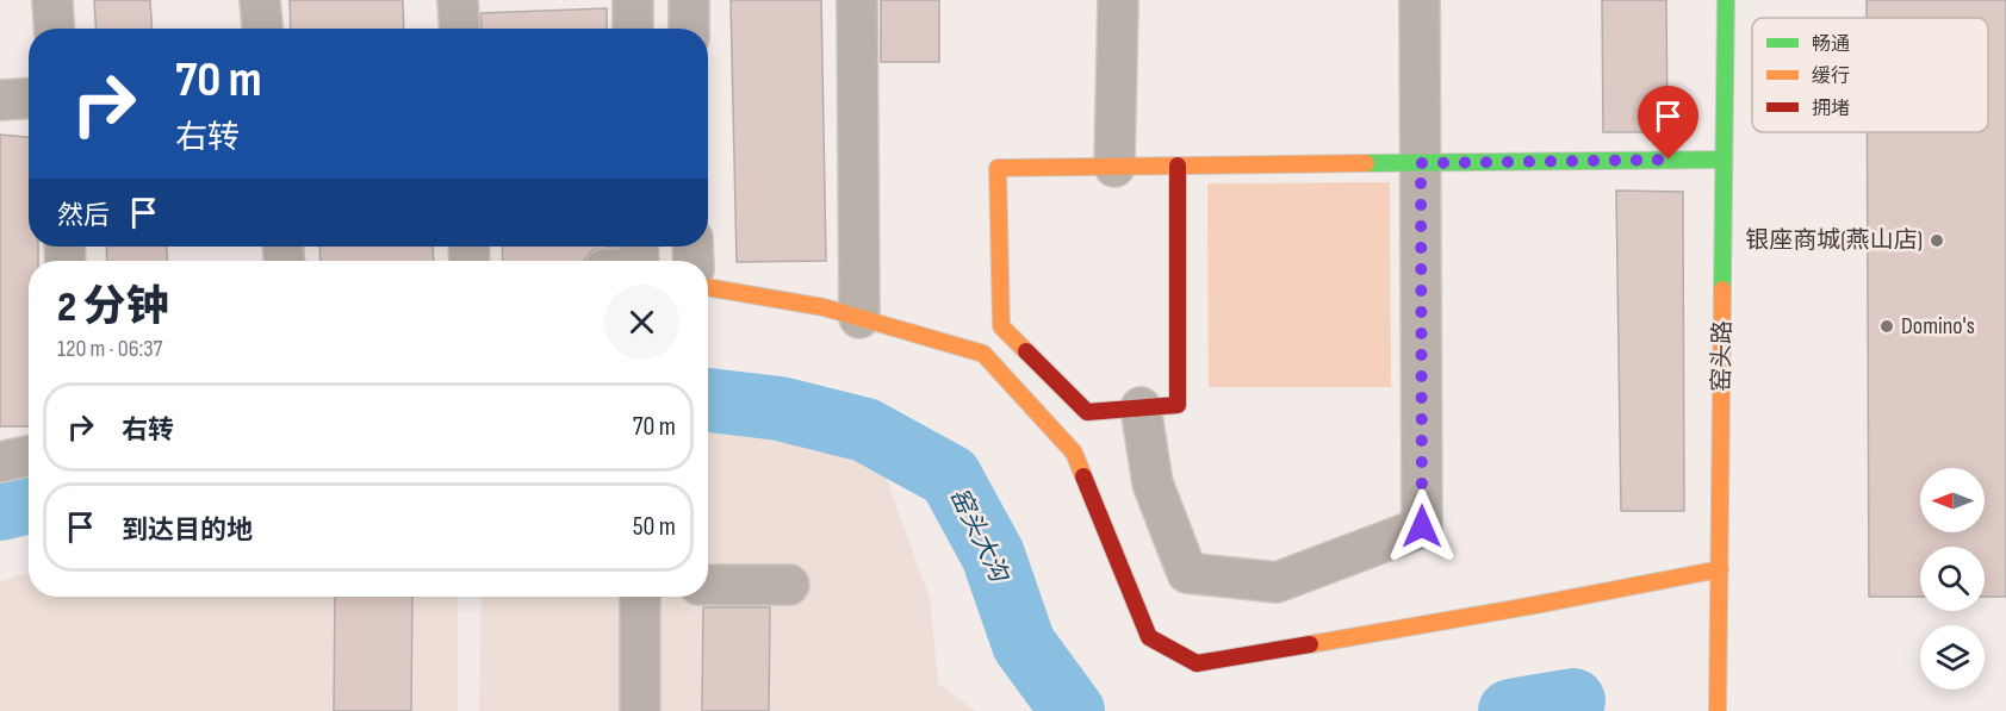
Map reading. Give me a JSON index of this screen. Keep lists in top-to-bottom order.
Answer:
{
  "streets": {
    "street": ["窑头路"]
  },
  "water": ["窑头大沟"],
  "places": ["银座商城(燕山店)", "Domino's"],
  "legend": ["畅通", "缓行", "拥堵"],
  "north": "left",
  "page": {
    "turn": ["70 m", "右转"],
    "then": "然后",
    "heading": ["2 分钟", "120 m · 06:37"],
    "list": [
      {
        "name": "右转",
        "value": "70 m"
      },
      {
        "name": "到达目的地",
        "value": "50 m"
      }
    ]
  }
}
